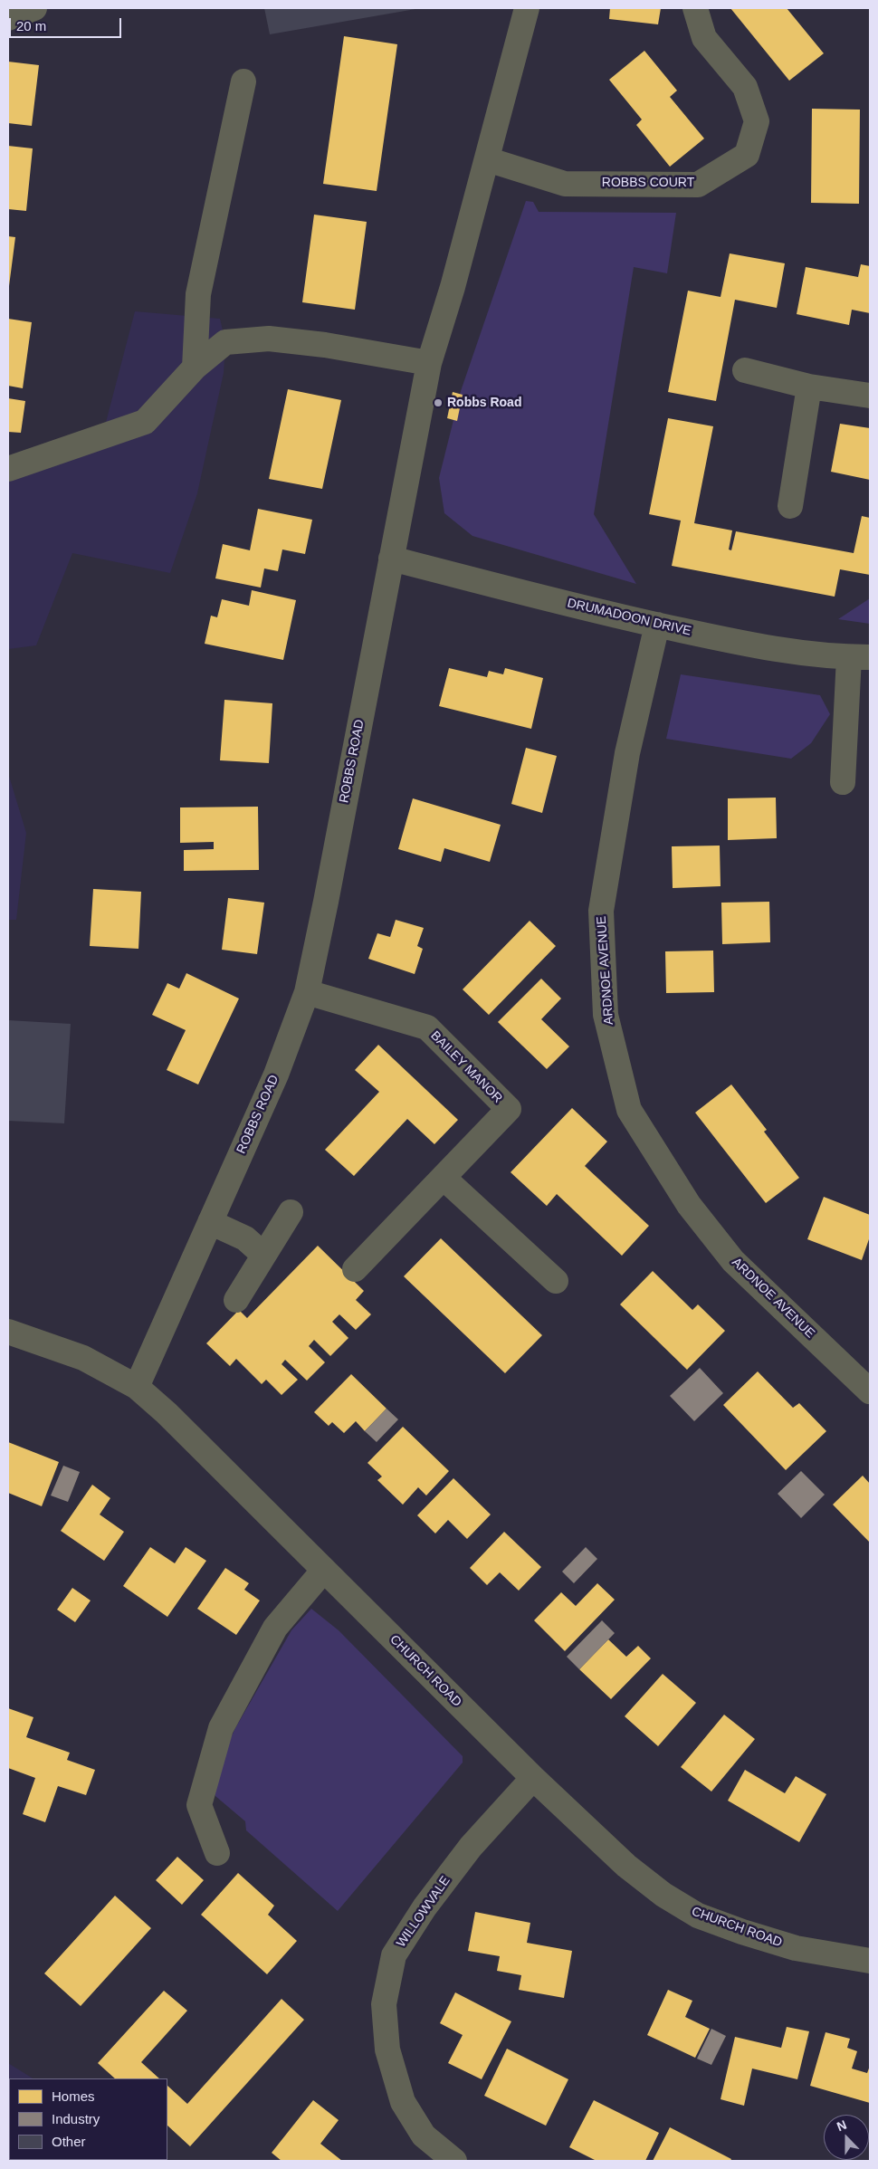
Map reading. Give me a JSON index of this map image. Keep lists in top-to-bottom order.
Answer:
{
  "streets": {
    "street": [
      "ROBBS COURT",
      "DRUMADOON DRIVE",
      "ROBBS ROAD",
      "ARDNOE AVENUE",
      "BAILEY MANOR",
      "CHURCH ROAD",
      "WILLOWVALE"
    ]
  },
  "crossings": [
    ["ROBBS COURT", "ROBBS ROAD"],
    ["DRUMADOON DRIVE", "ROBBS ROAD"],
    ["DRUMADOON DRIVE", "ARDNOE AVENUE"],
    ["ROBBS ROAD", "BAILEY MANOR"],
    ["ROBBS ROAD", "CHURCH ROAD"],
    ["CHURCH ROAD", "WILLOWVALE"]
  ],
  "places": ["Robbs Road"],
  "legend": ["Homes", "Industry", "Other"],
  "scale_bar": "20 m",
  "north": "top"
}
